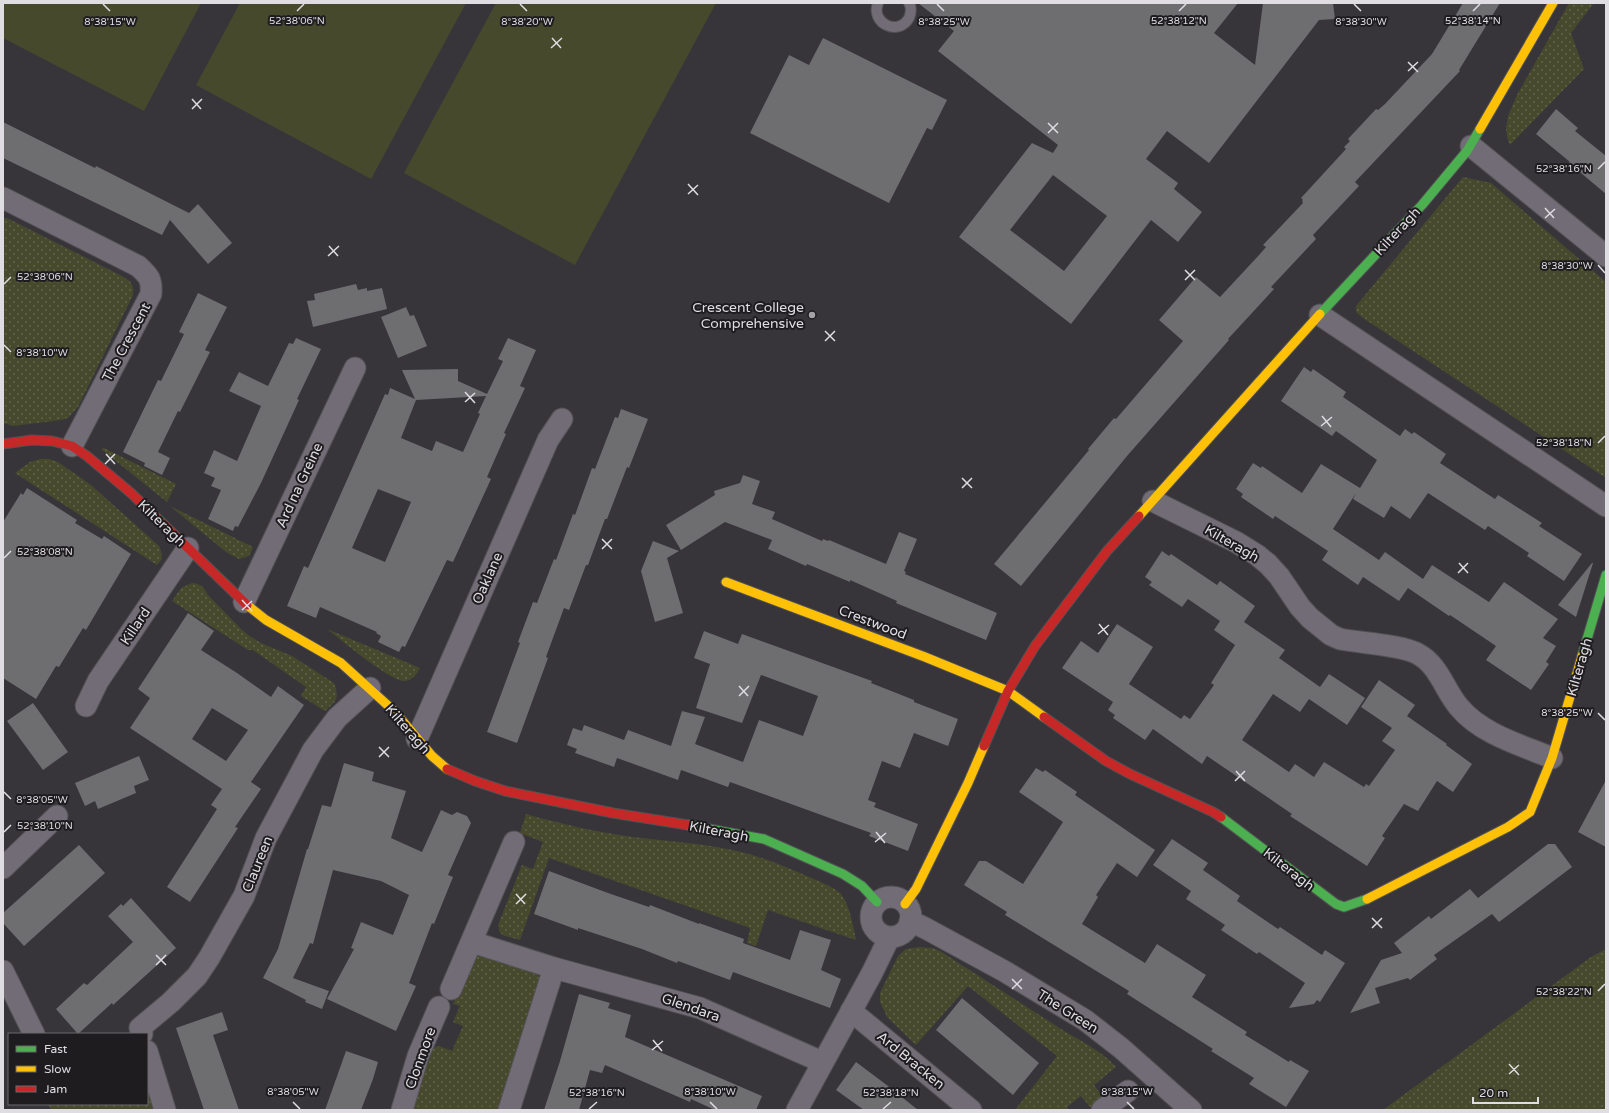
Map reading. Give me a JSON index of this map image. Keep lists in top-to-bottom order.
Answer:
{
  "streets": {
    "street": [
      "Kilteragh",
      "The Crescent",
      "Ard na Greine",
      "Oaklane",
      "Crestwood",
      "Killard",
      "Claureen",
      "Glendara",
      "The Green",
      "Clonmore",
      "Ard Bracken"
    ]
  },
  "crossings": [
    ["Kilteragh", "The Crescent"],
    ["Kilteragh", "Ard na Greine"],
    ["Kilteragh", "Oaklane"],
    ["Kilteragh", "Crestwood"],
    ["Kilteragh", "Killard"],
    ["Kilteragh", "Claureen"],
    ["Kilteragh", "The Green"]
  ],
  "places": ["Crescent College Comprehensive"],
  "legend": ["Fast", "Slow", "Jam"],
  "scale_bar": "20 m",
  "coordinates": [
    "52°38'06\"N",
    "52°38'12\"N",
    "52°38'14\"N",
    "8°38'15\"W",
    "8°38'20\"W",
    "8°38'25\"W",
    "8°38'30\"W",
    "52°38'16\"N",
    "8°38'10\"W",
    "52°38'18\"N",
    "52°38'08\"N",
    "8°38'05\"W",
    "52°38'10\"N",
    "52°38'22\"N"
  ]
}
